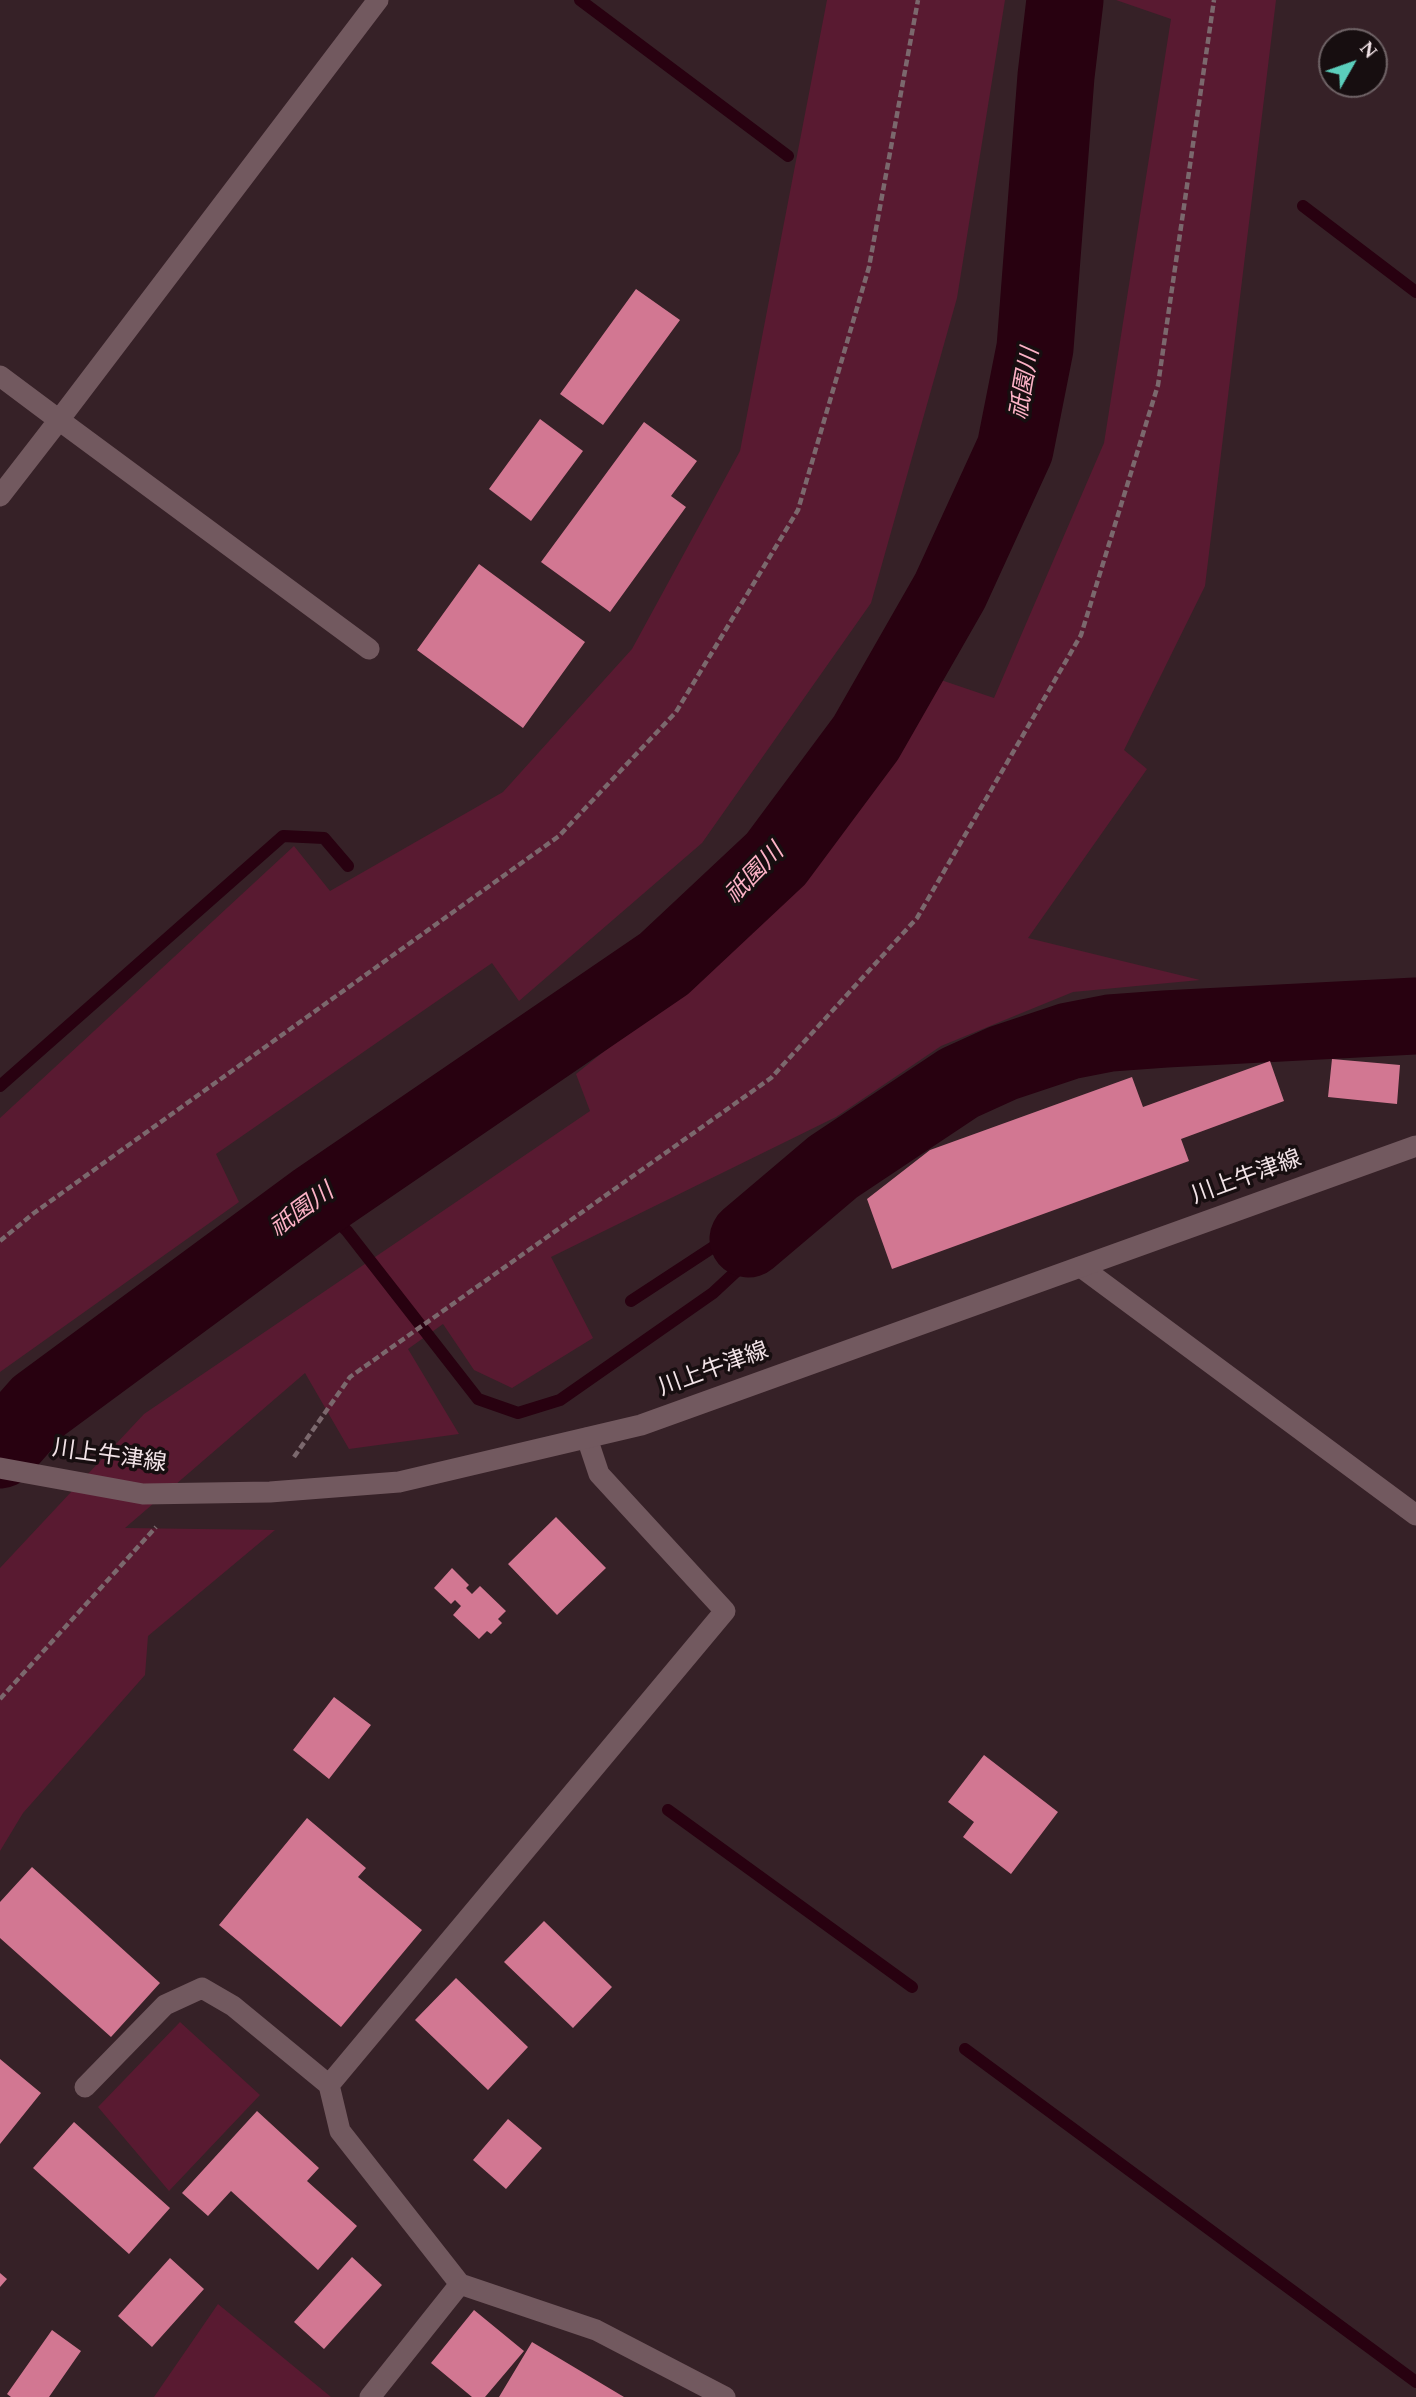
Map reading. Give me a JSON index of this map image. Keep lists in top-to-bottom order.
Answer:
{
  "streets": {
    "street": ["川上牛津線"]
  },
  "water": ["祇園川"],
  "north": "top right"
}
